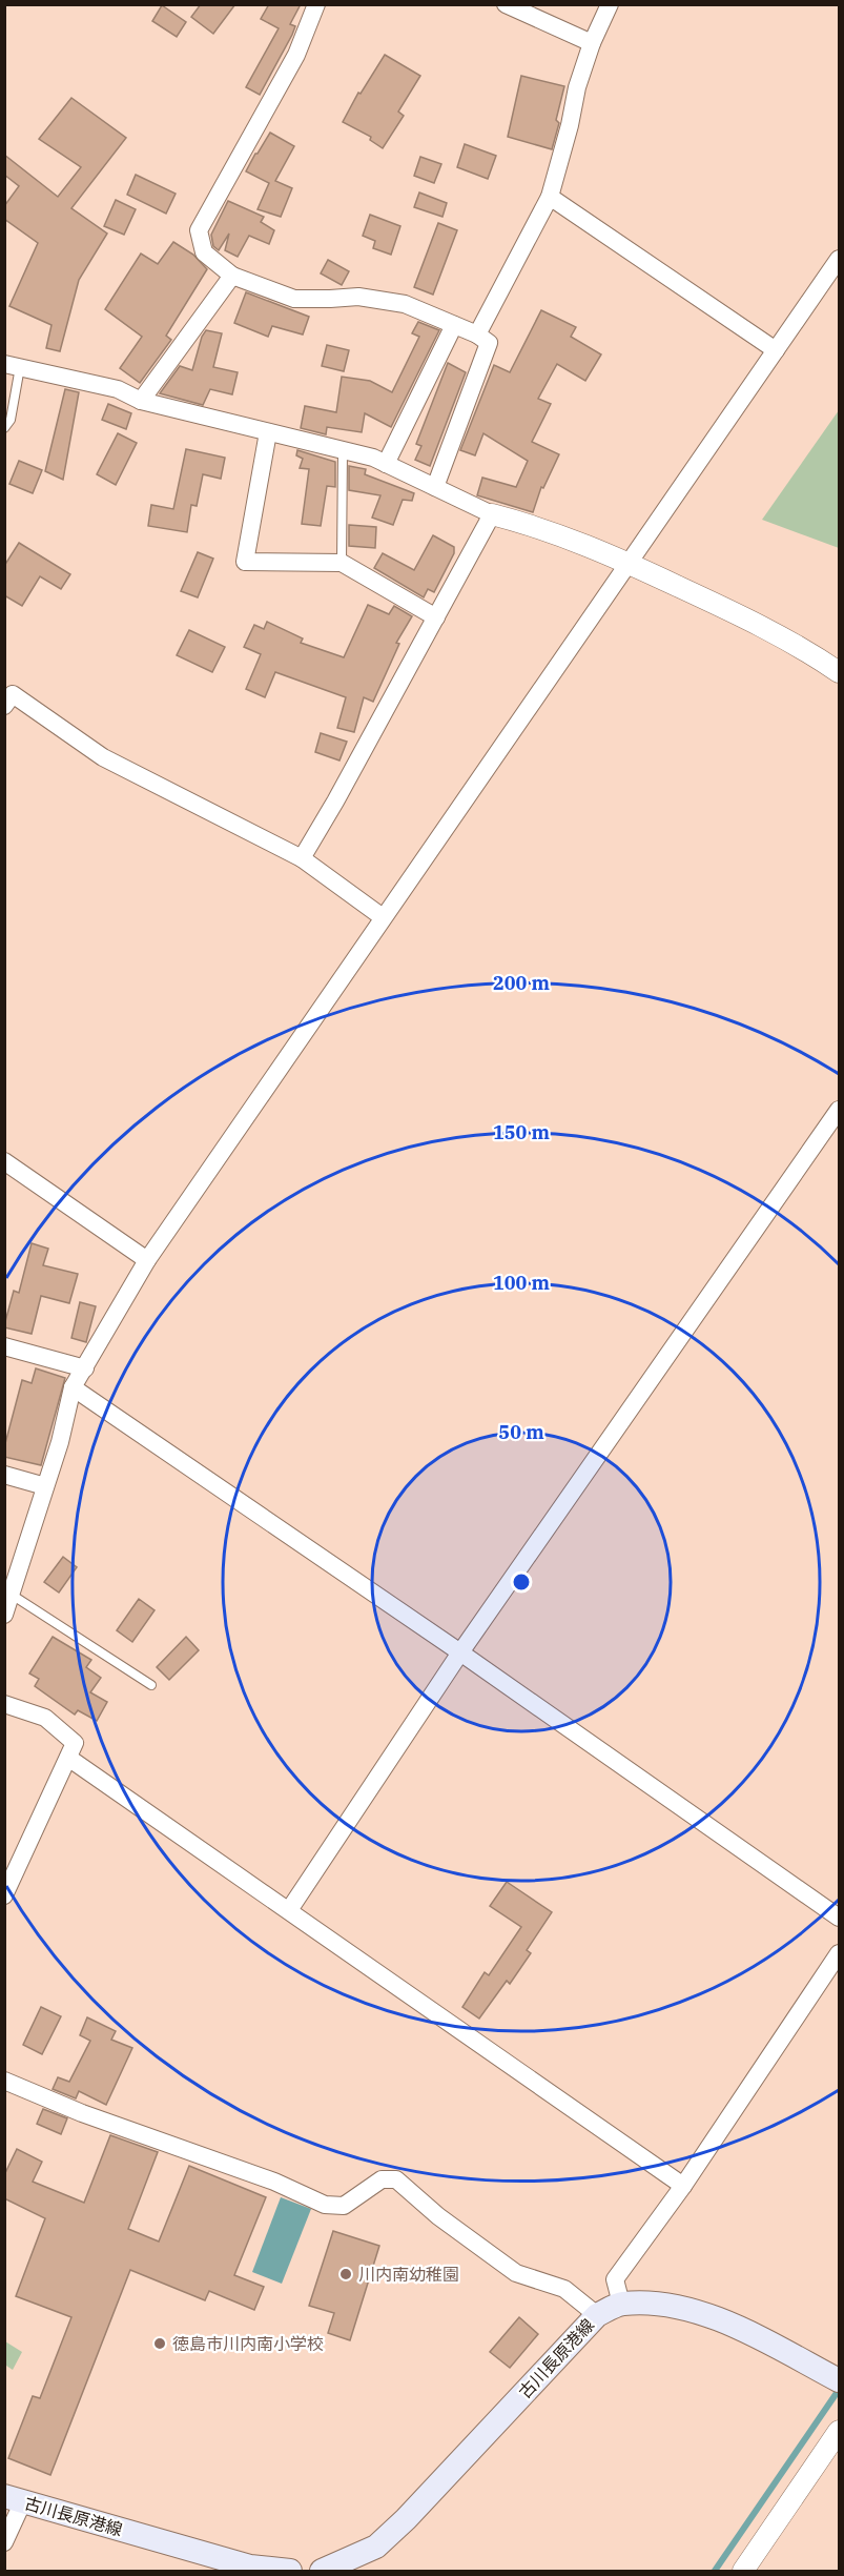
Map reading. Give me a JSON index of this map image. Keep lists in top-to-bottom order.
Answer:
{
  "streets": {
    "main road": ["古川長原港線"]
  },
  "places": ["川内南幼稚園", "徳島市川内南小学校"],
  "rings": [
    "200 m",
    "150 m",
    "100 m",
    "50 m"
  ]
}
